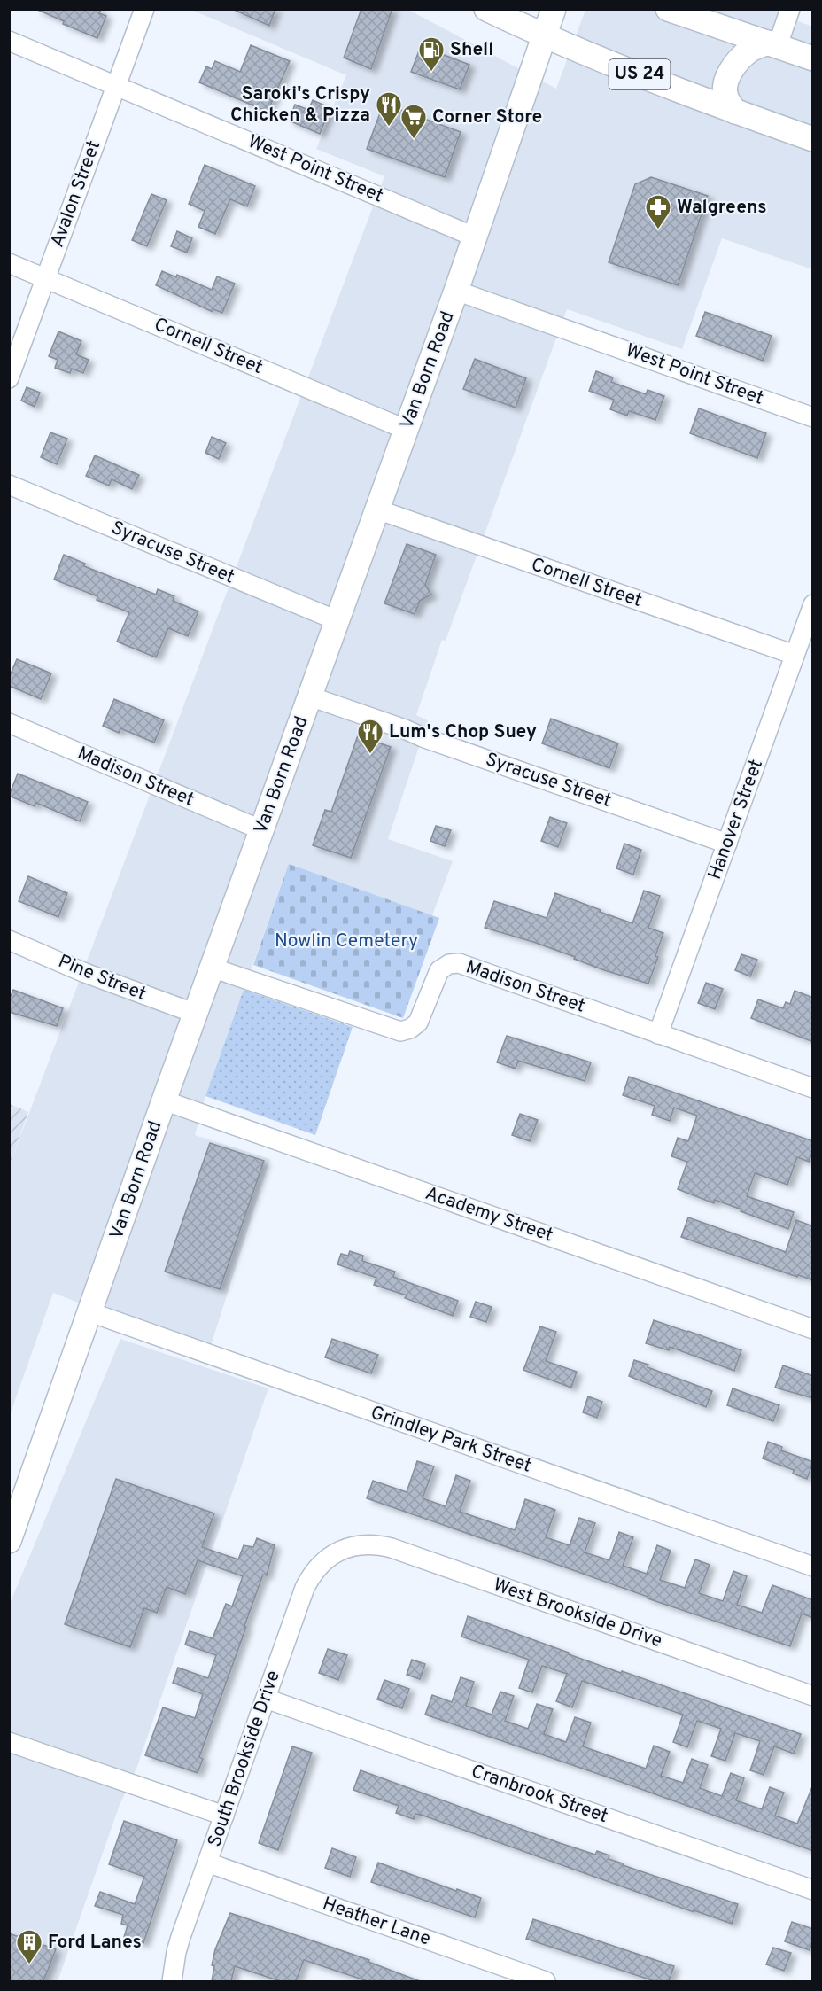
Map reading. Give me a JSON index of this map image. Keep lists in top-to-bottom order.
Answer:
{
  "streets": {
    "main road": ["US 24", "Van Born Road"],
    "street": [
      "West Point Street",
      "Avalon Street",
      "Cornell Street",
      "Syracuse Street",
      "Madison Street",
      "Hanover Street",
      "Pine Street",
      "Academy Street",
      "Grindley Park Street",
      "West Brookside Drive",
      "South Brookside Drive",
      "Cranbrook Street",
      "Heather Lane"
    ]
  },
  "crossings": [
    ["US 24", "Van Born Road"],
    ["West Point Street", "Avalon Street"],
    ["West Point Street", "Van Born Road"],
    ["Avalon Street", "Cornell Street"],
    ["Cornell Street", "Van Born Road"],
    ["Cornell Street", "Hanover Street"],
    ["Van Born Road", "Syracuse Street"],
    ["Van Born Road", "Madison Street"],
    ["Van Born Road", "Pine Street"],
    ["Van Born Road", "Academy Street"],
    ["Van Born Road", "Grindley Park Street"],
    ["Syracuse Street", "Hanover Street"],
    ["Madison Street", "Hanover Street"],
    ["West Brookside Drive", "South Brookside Drive"],
    ["South Brookside Drive", "Cranbrook Street"],
    ["South Brookside Drive", "Heather Lane"]
  ],
  "parks": ["Nowlin Cemetery"],
  "places": {
    "fuel station": ["Shell"],
    "restaurant": ["Saroki's Crispy Chicken & Pizza", "Lum's Chop Suey"],
    "supermarket": ["Corner Store"],
    "pharmacy": ["Walgreens"],
    "building": ["Ford Lanes"]
  }
}
